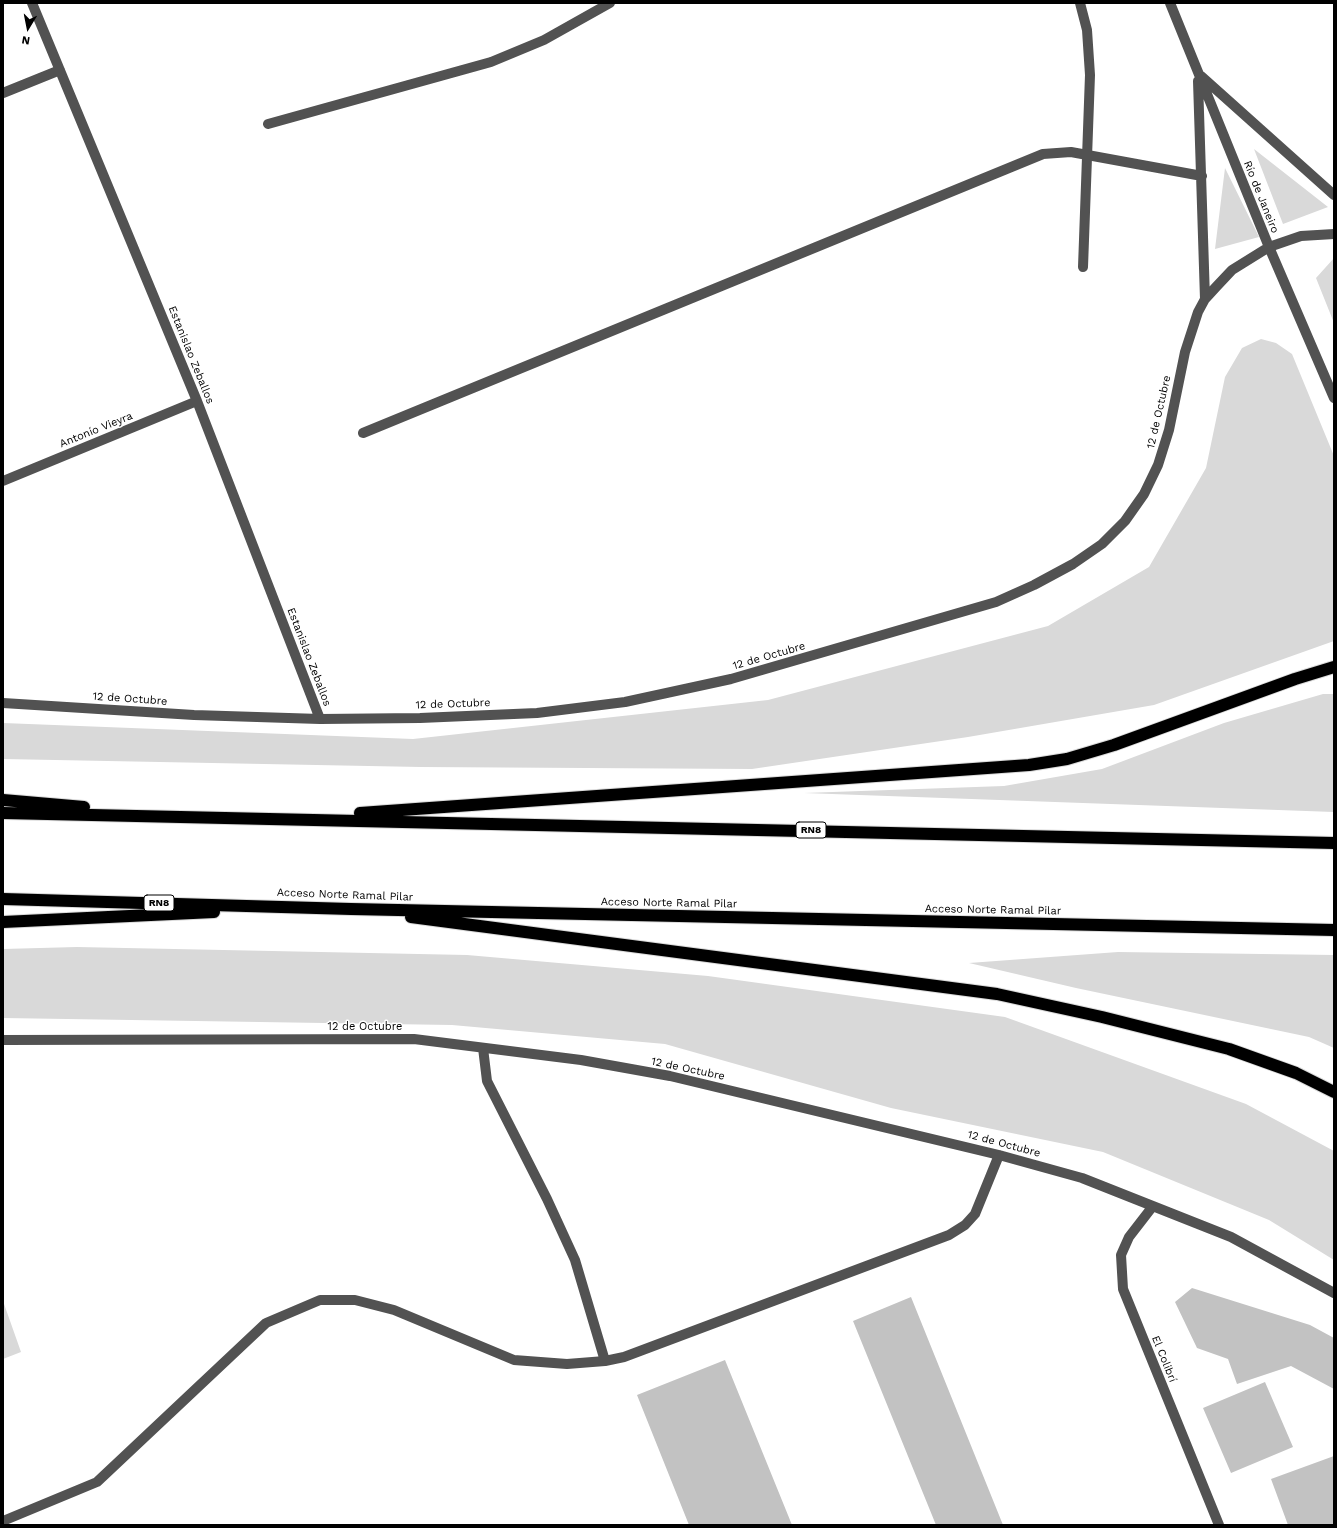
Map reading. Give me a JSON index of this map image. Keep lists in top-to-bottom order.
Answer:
{
  "streets": {
    "highway": ["RN8", "Acceso Norte Ramal Pilar"],
    "street": [
      "Río de Janeiro",
      "Estanislao Zeballos",
      "12 de Octubre",
      "Antonío Vieyra",
      "El Colibrí"
    ]
  },
  "crossings": [
    ["Río de Janeiro", "12 de Octubre"],
    ["Estanislao Zeballos", "12 de Octubre"],
    ["Estanislao Zeballos", "Antonío Vieyra"],
    ["12 de Octubre", "El Colibrí"]
  ],
  "north": "bottom"
}
